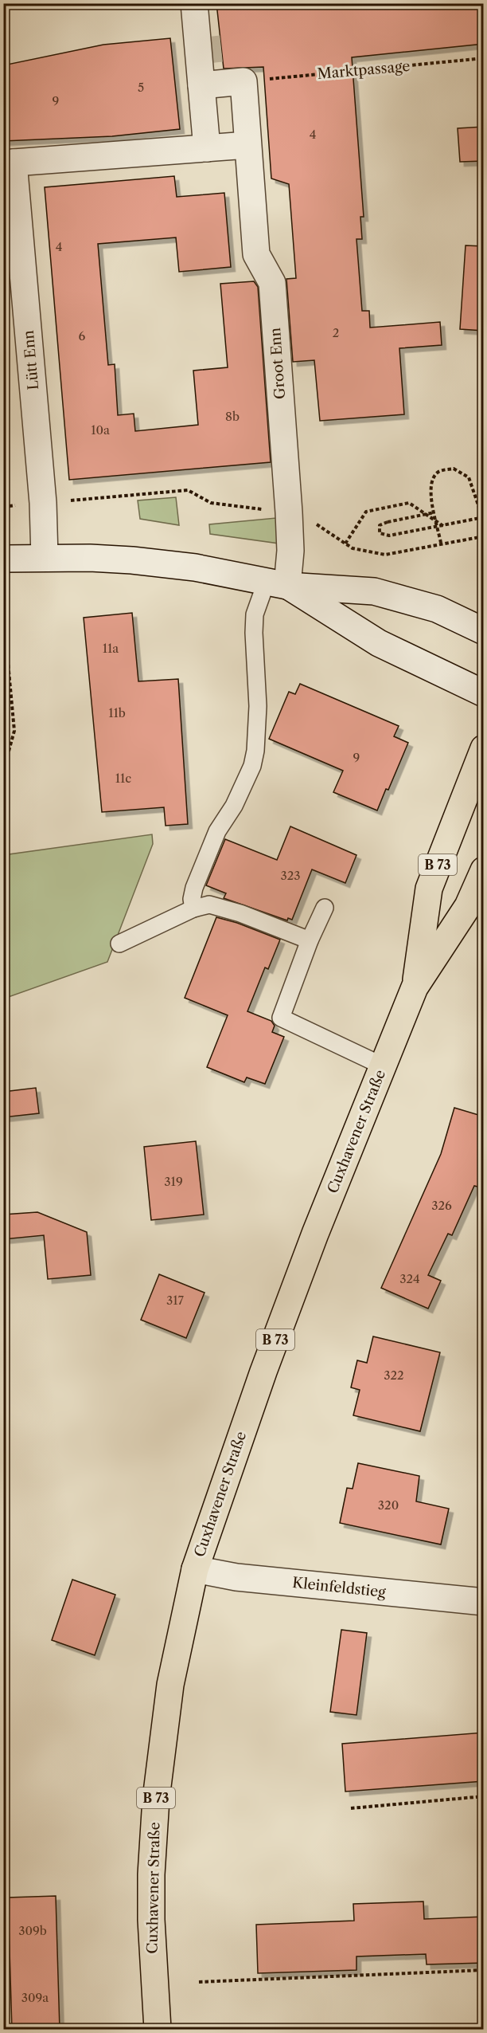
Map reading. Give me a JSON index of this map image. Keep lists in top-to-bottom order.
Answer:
{
  "streets": {
    "main road": ["B 73", "Cuxhavener Straße"],
    "street": ["Lütt Enn", "Groot Enn", "Kleinfeldstieg"],
    "path": ["Marktpassage"]
  },
  "crossings": [
    ["Marktpassage", "Groot Enn"],
    ["Cuxhavener Straße", "Kleinfeldstieg"]
  ],
  "house_numbers": [
    "5",
    "9",
    "4",
    "4",
    "2",
    "6",
    "8b",
    "10a",
    "11a",
    "11b",
    "9",
    "11c",
    "323",
    "319",
    "326",
    "324",
    "317",
    "322",
    "320",
    "309b",
    "309a"
  ]
}
